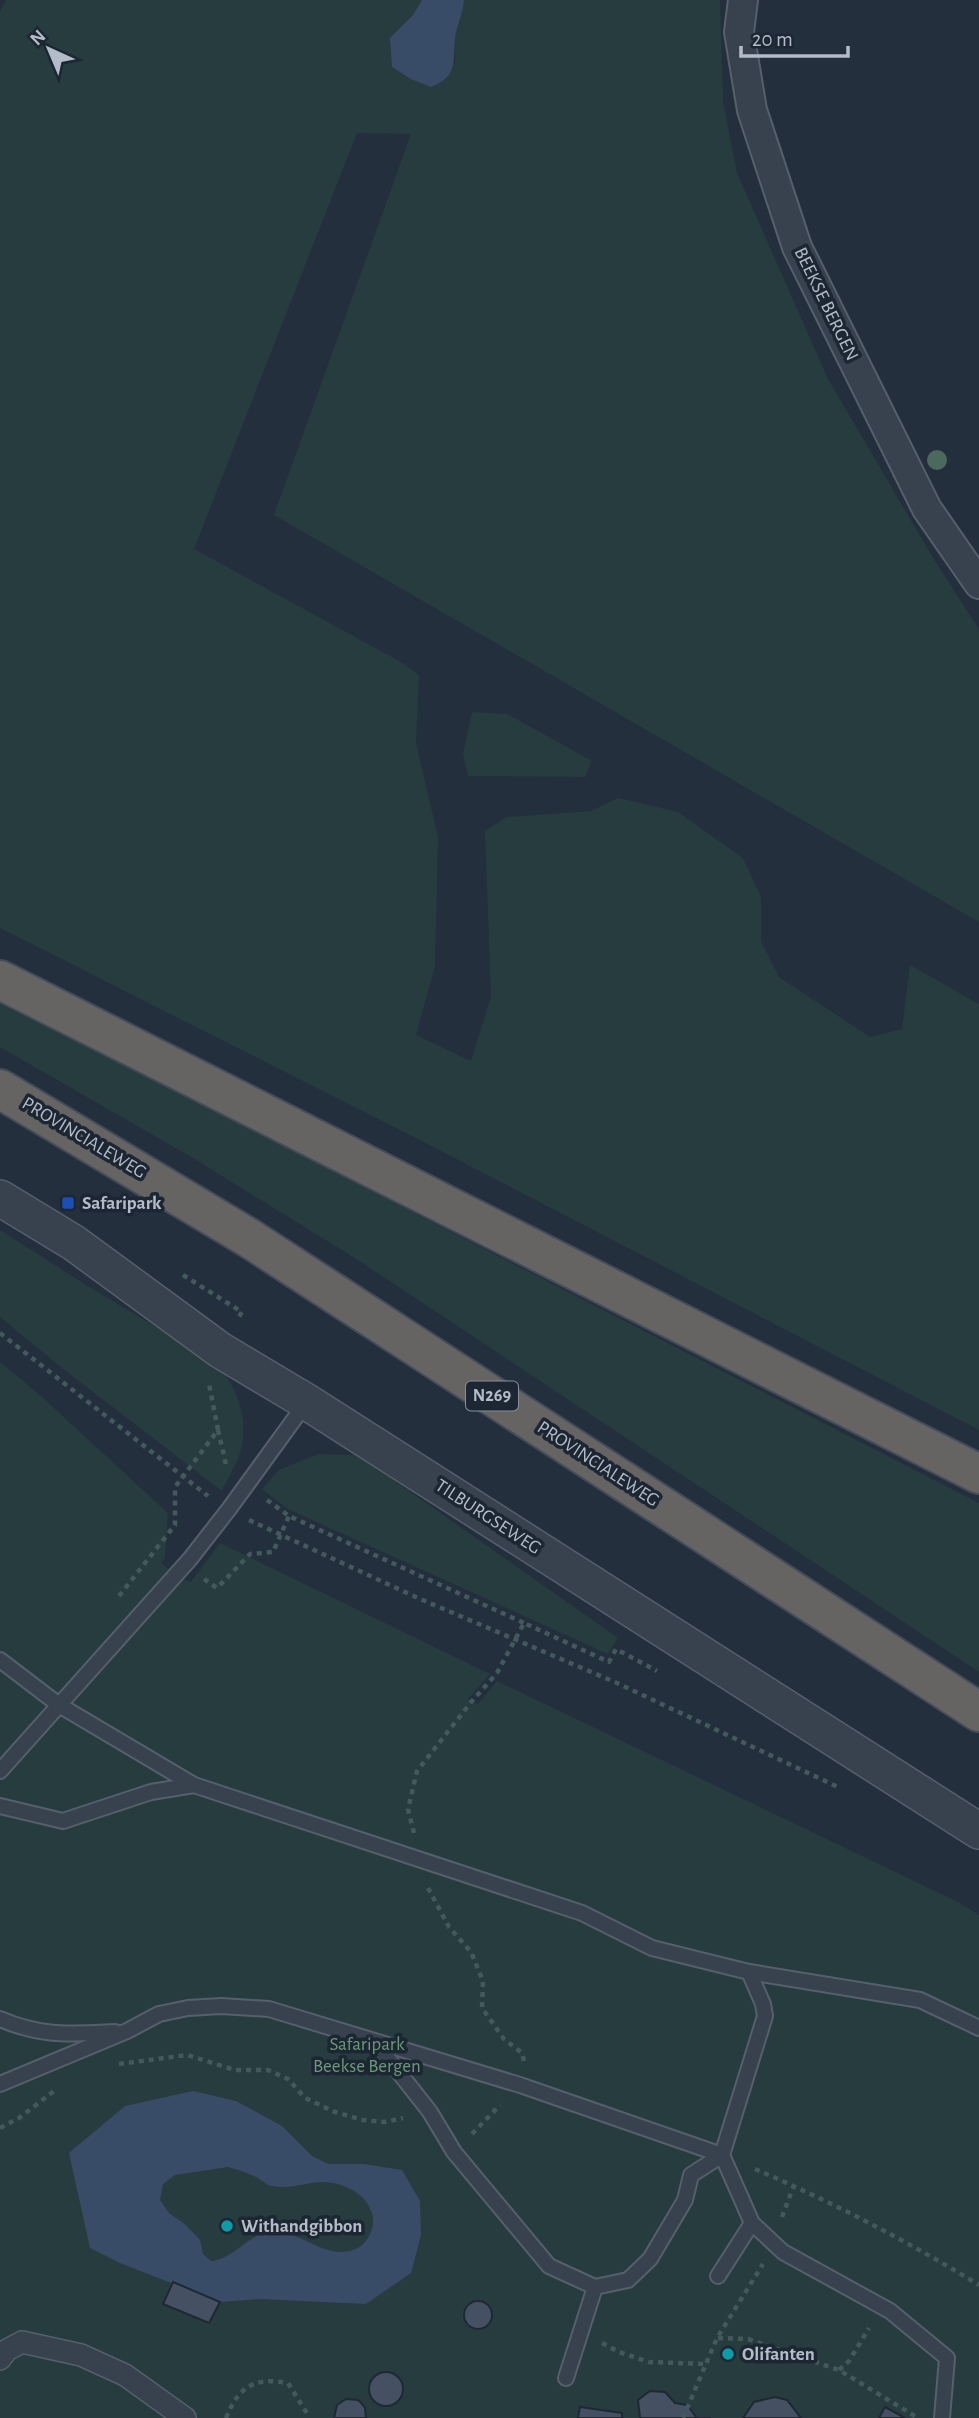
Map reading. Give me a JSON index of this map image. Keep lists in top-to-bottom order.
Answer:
{
  "streets": {
    "highway": ["PROVINCIALEWEG", "N269"],
    "street": ["BEEKSE BERGEN", "TILBURGSEWEG"]
  },
  "parks": ["Safaripark Beekse Bergen"],
  "places": {
    "transit": ["Safaripark"],
    "other": ["Withandgibbon", "Olifanten"]
  },
  "scale_bar": "20 m",
  "north": "top left"
}
